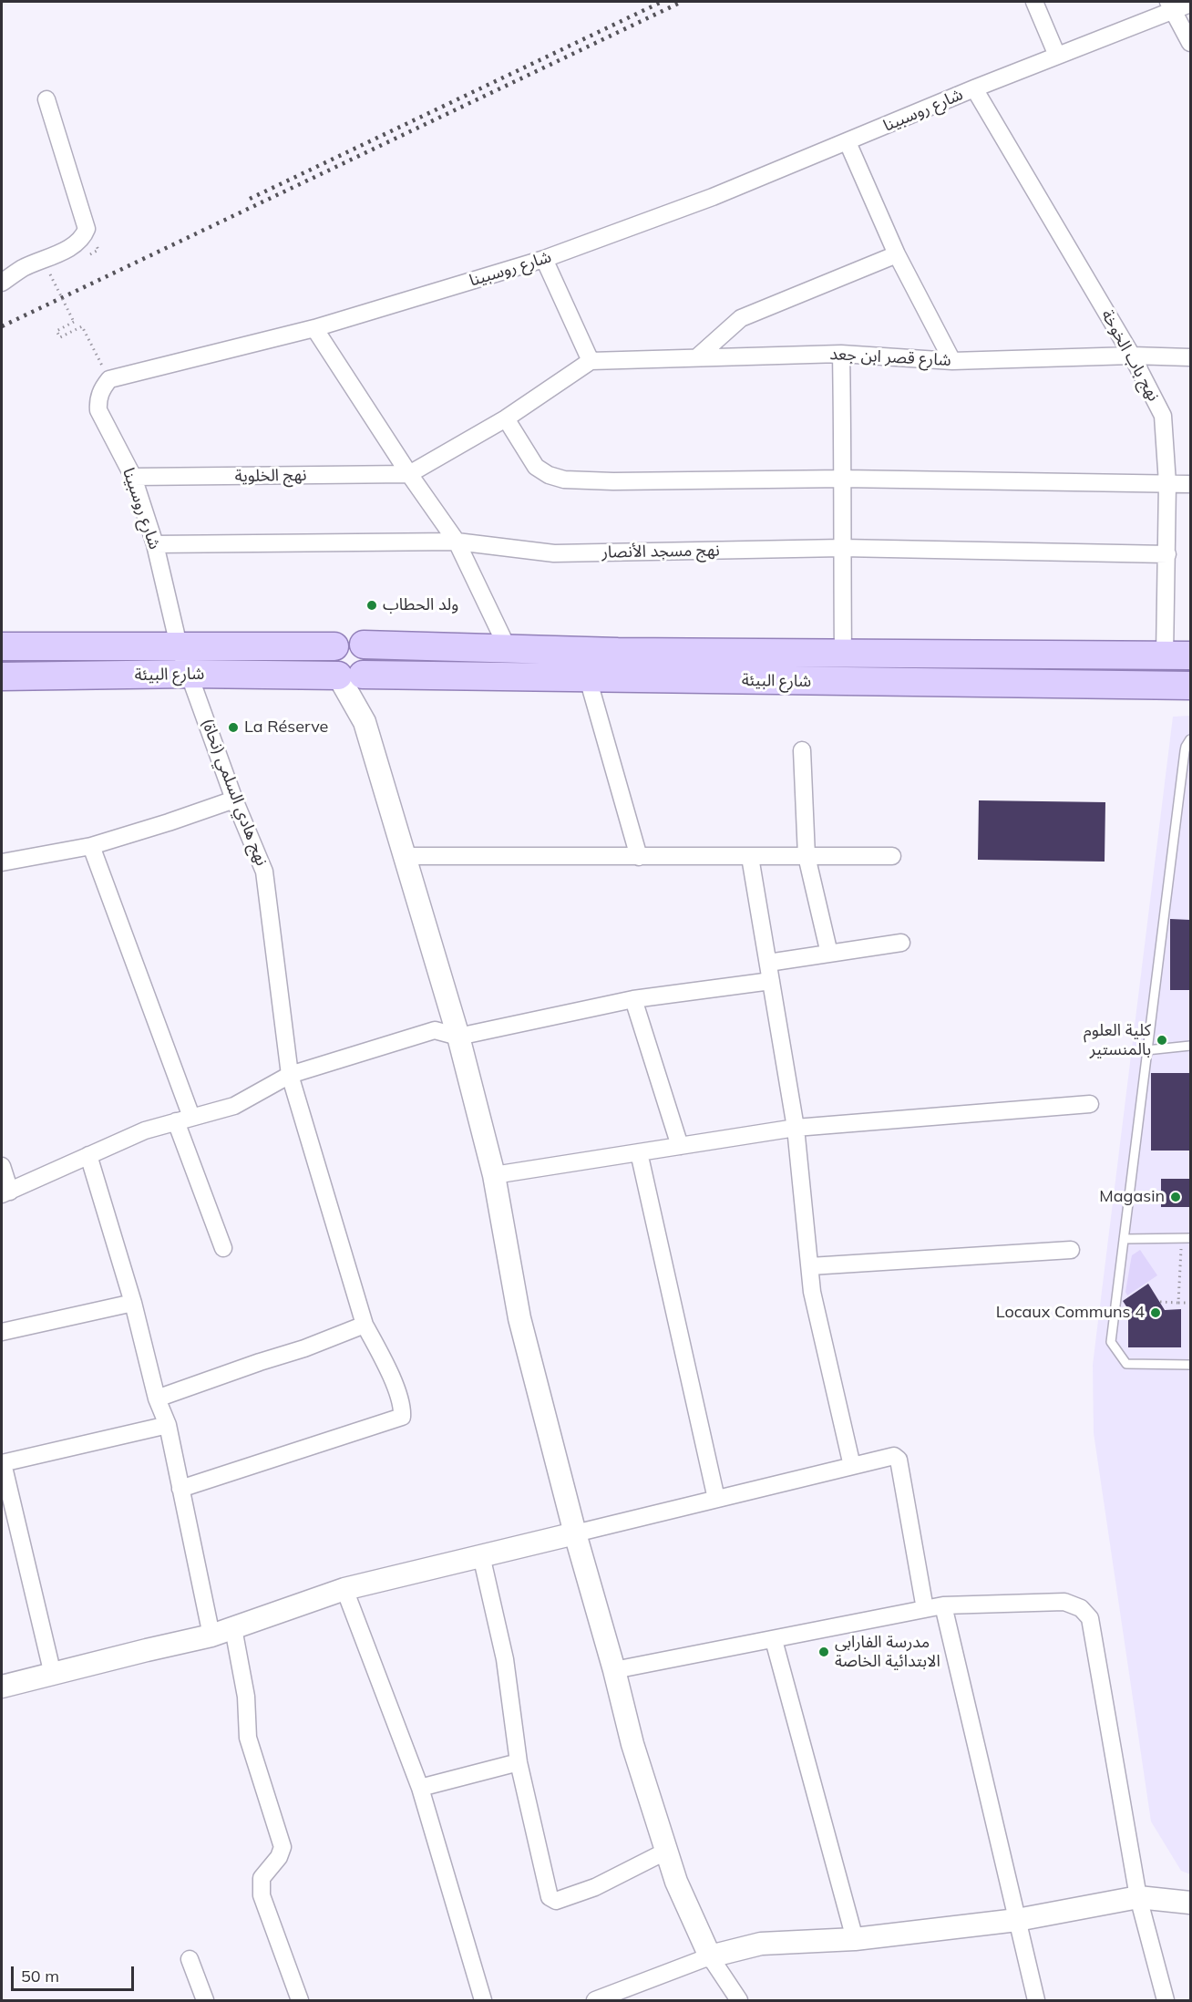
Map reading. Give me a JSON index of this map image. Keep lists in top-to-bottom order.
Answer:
{
  "streets": {
    "main road": ["شارع البيئة"],
    "street": [
      "شارع روسبينا",
      "نهج باب الخوخة",
      "شارع قصر ابن جعد",
      "نهج الخلوية",
      "نهج مسجد الأنصار",
      "نهج هادي السلمي (نحاة)"
    ]
  },
  "crossings": [
    ["شارع روسبينا", "نهج باب الخوخة"],
    ["شارع روسبينا", "نهج الخلوية"],
    ["شارع روسبينا", "نهج مسجد الأنصار"],
    ["شارع روسبينا", "شارع البيئة"],
    ["شارع روسبينا", "نهج هادي السلمي (نحاة)"],
    ["نهج باب الخوخة", "شارع قصر ابن جعد"],
    ["نهج باب الخوخة", "نهج مسجد الأنصار"],
    ["نهج باب الخوخة", "شارع البيئة"],
    ["شارع البيئة", "نهج هادي السلمي (نحاة)"]
  ],
  "places": [
    "ولد الحطاب",
    "La Réserve",
    "كلية العلوم بالمنستير",
    "Magasin",
    "Locaux Communs 4",
    "مدرسة الفارابي الابتدائية الخاصة"
  ],
  "scale_bar": "50 m"
}
